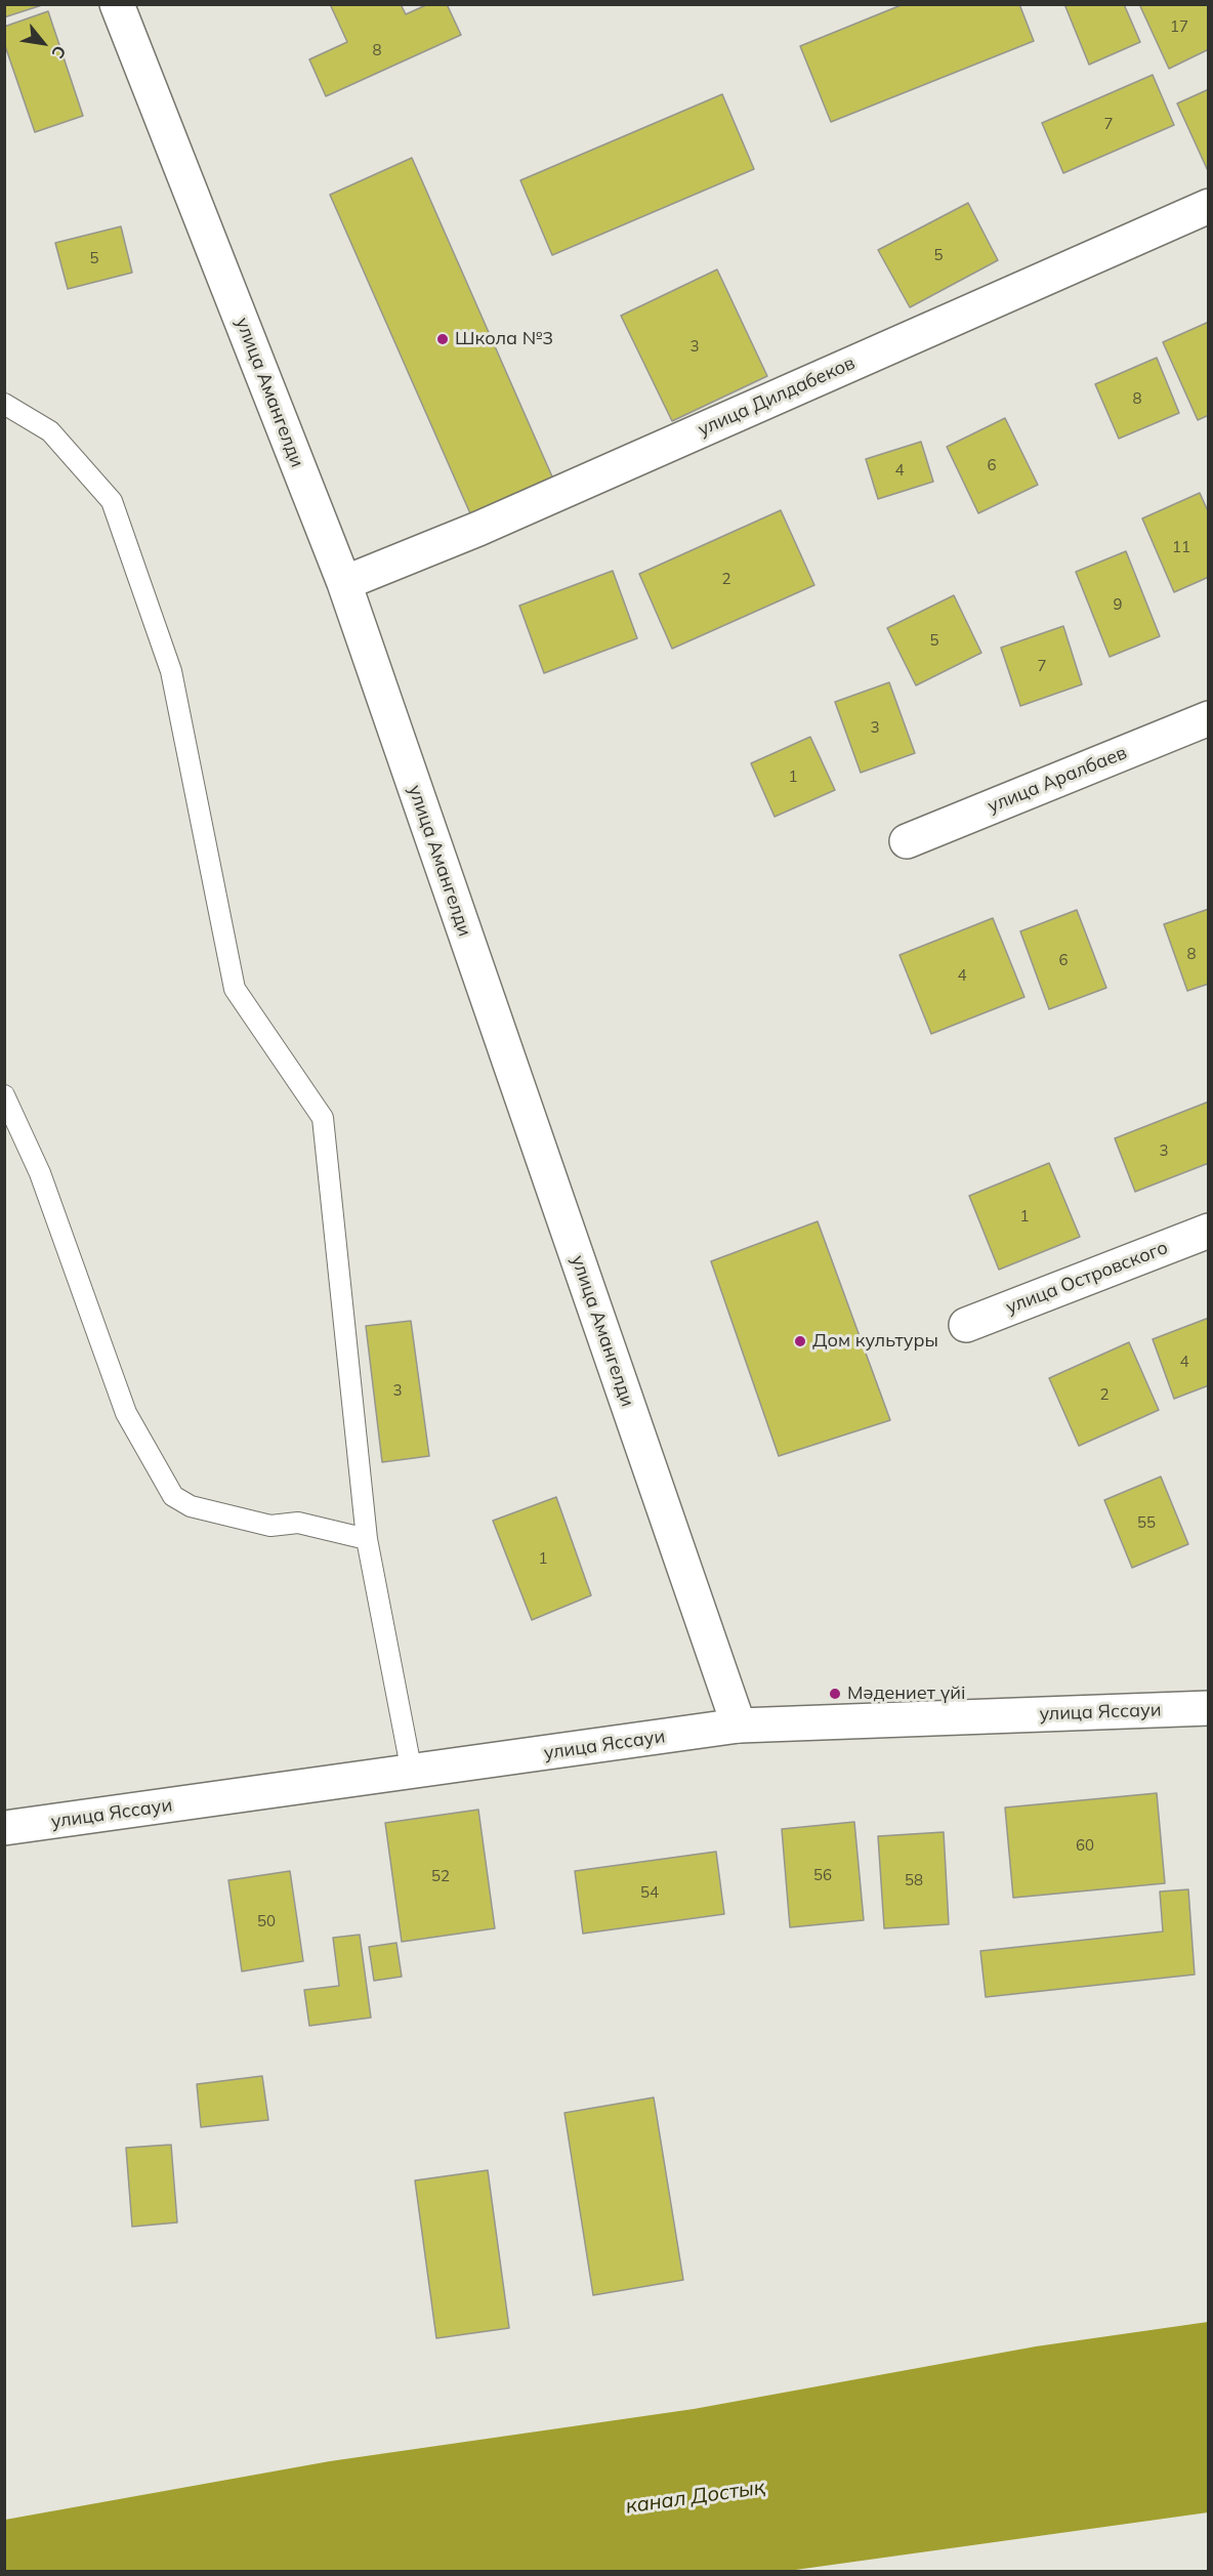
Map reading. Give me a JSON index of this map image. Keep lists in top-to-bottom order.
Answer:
{
  "streets": {
    "street": [
      "улица Амангелди",
      "улица Дилдабеков",
      "улица Аралбаев",
      "улица Островского",
      "улица Яссауи"
    ]
  },
  "crossings": [
    ["улица Амангелди", "улица Дилдабеков"],
    ["улица Амангелди", "улица Яссауи"]
  ],
  "water": ["канал Достық"],
  "places": ["Школа №3", "Дом культуры", "Мәдениет үйі"],
  "house_numbers": [
    "17",
    "8",
    "7",
    "5",
    "5",
    "3",
    "8",
    "6",
    "4",
    "11",
    "2",
    "9",
    "5",
    "7",
    "3",
    "1",
    "8",
    "6",
    "4",
    "3",
    "1",
    "4",
    "3",
    "2",
    "55",
    "1",
    "60",
    "56",
    "52",
    "58",
    "54",
    "50"
  ],
  "north": "bottom right"
}
